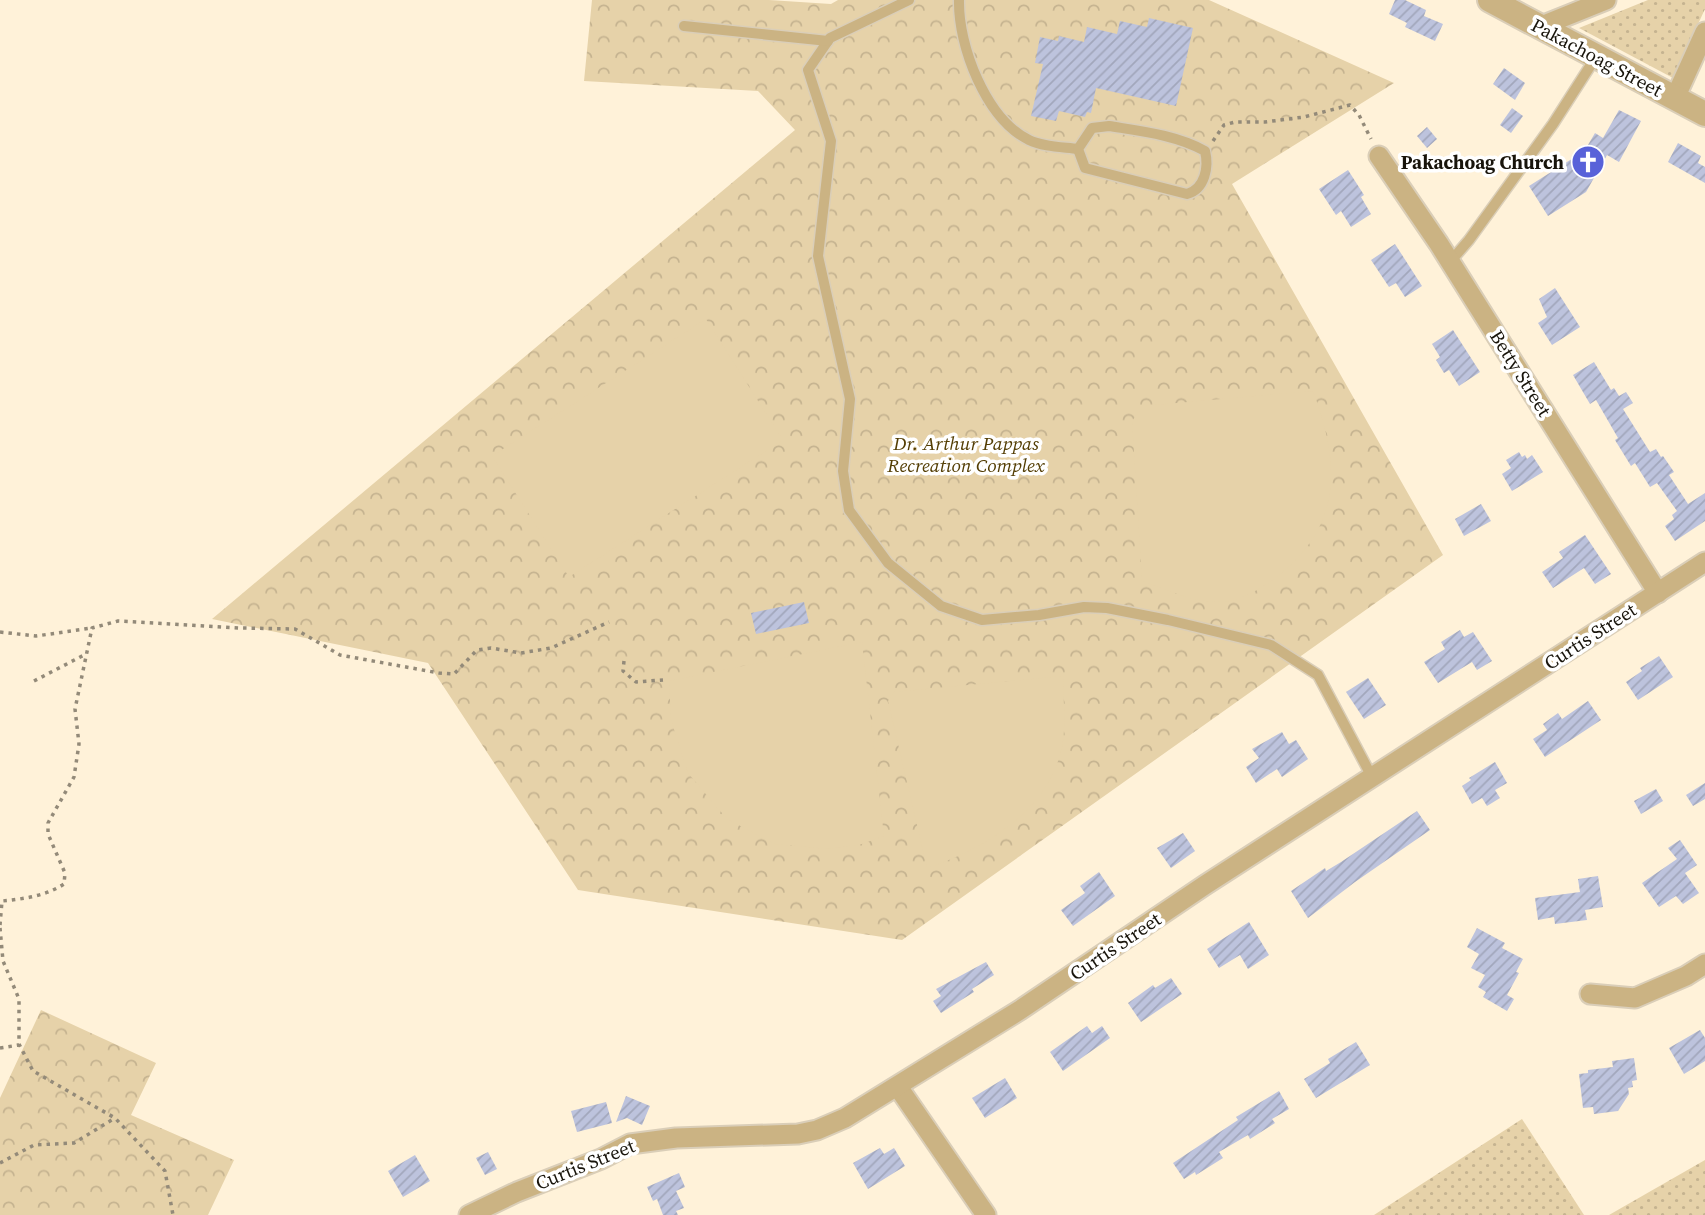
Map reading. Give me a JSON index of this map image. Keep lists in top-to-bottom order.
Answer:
{
  "streets": {
    "street": ["Pakachoag Street", "Betty Street", "Curtis Street"]
  },
  "crossings": [
    ["Betty Street", "Curtis Street"]
  ],
  "parks": ["Dr. Arthur Pappas Recreation Complex"],
  "places": {
    "church": ["Pakachoag Church"]
  }
}
